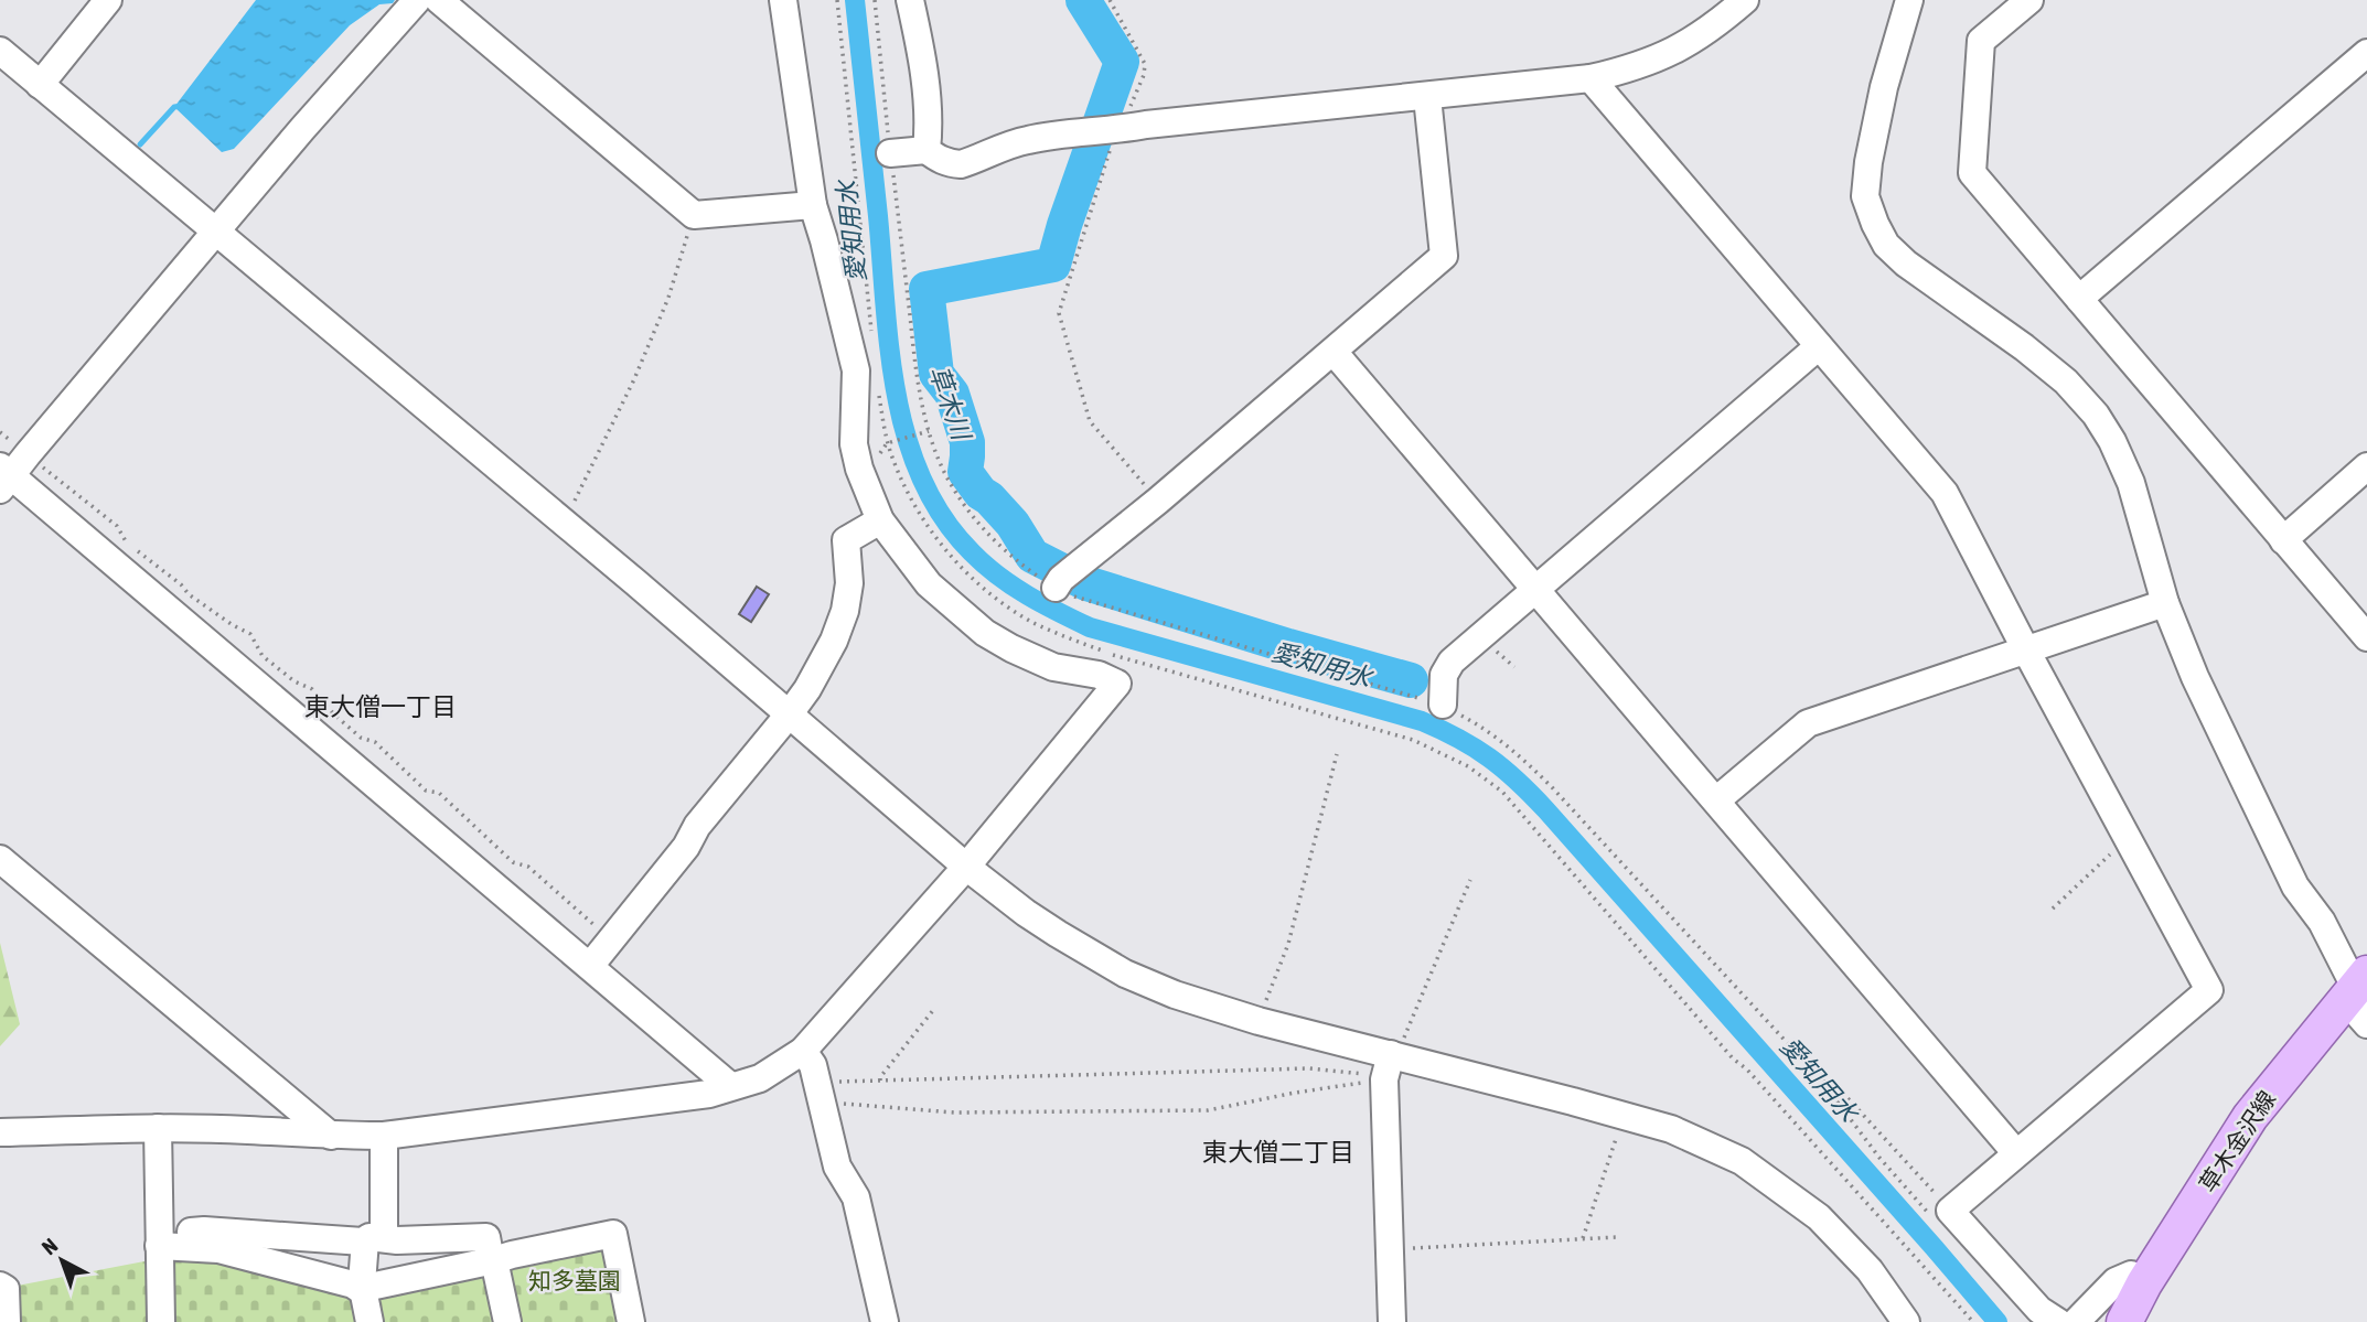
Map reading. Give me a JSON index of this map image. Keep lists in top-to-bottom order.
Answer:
{
  "streets": {
    "main road": ["草木金沢線"]
  },
  "districts": ["東大僧一丁目", "東大僧二丁目"],
  "water": ["愛知用水", "草木川"],
  "parks": ["知多墓園"],
  "north": "top left"
}
